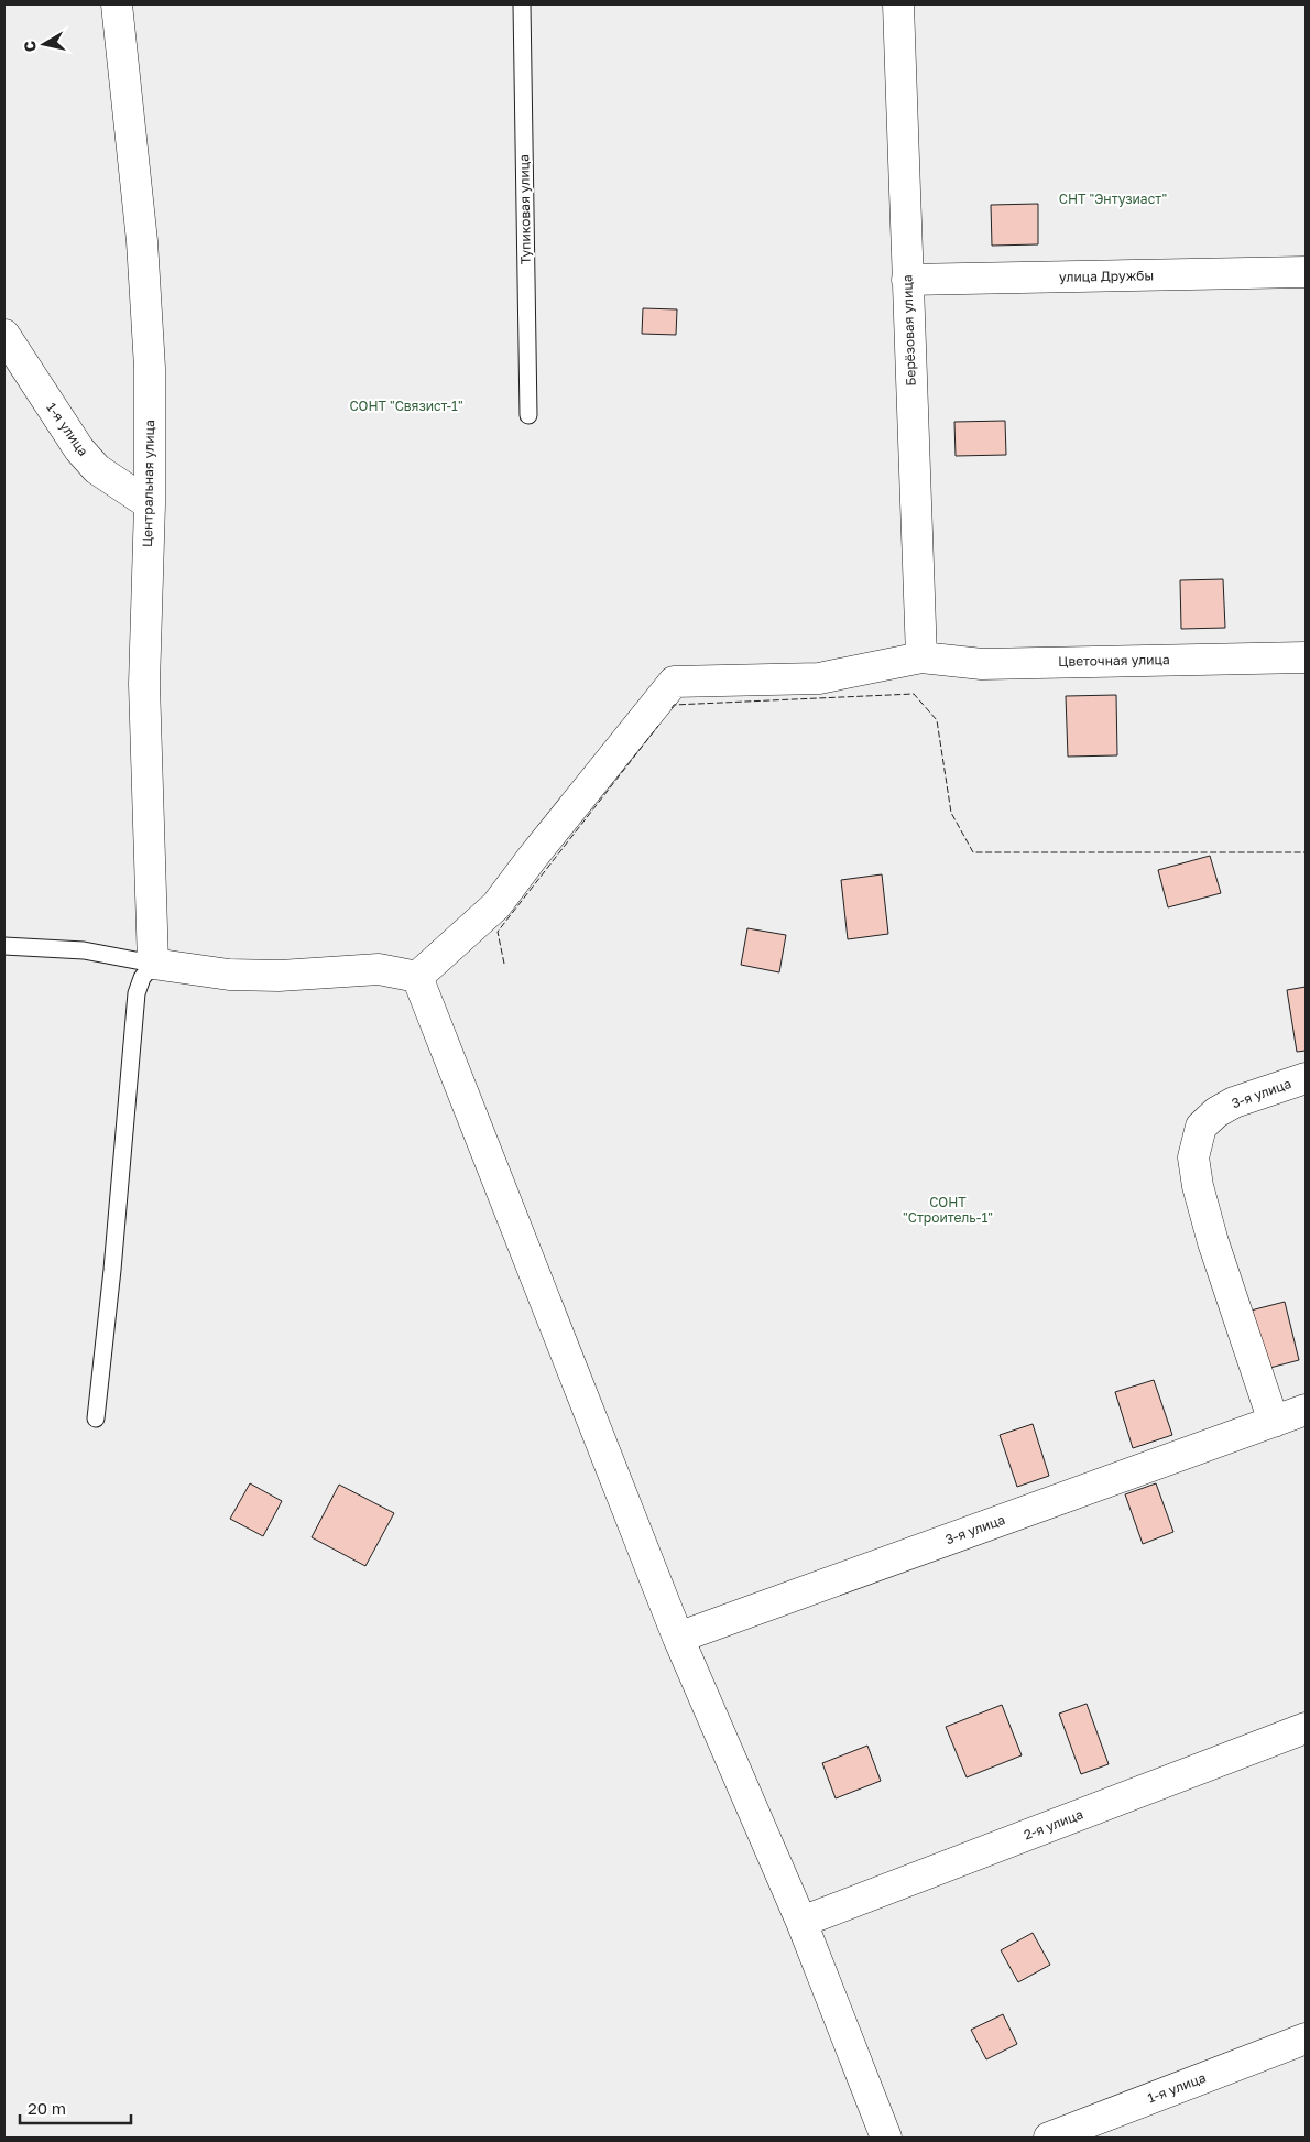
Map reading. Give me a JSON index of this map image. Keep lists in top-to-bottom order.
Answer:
{
  "streets": {
    "street": [
      "улица Дружбы",
      "Берёзовая улица",
      "1-я улица",
      "Центральная улица",
      "Цветочная улица",
      "3-я улица",
      "2-я улица"
    ],
    "lane": ["Тупиковая улица"]
  },
  "crossings": [
    ["улица Дружбы", "Берёзовая улица"],
    ["Берёзовая улица", "Цветочная улица"],
    ["1-я улица", "Центральная улица"]
  ],
  "parks": ["СНТ \"Энтузиаст\"", "СОНТ \"Связист-1\"", "СОНТ \"Строитель-1\""],
  "scale_bar": "20 m",
  "north": "left"
}
